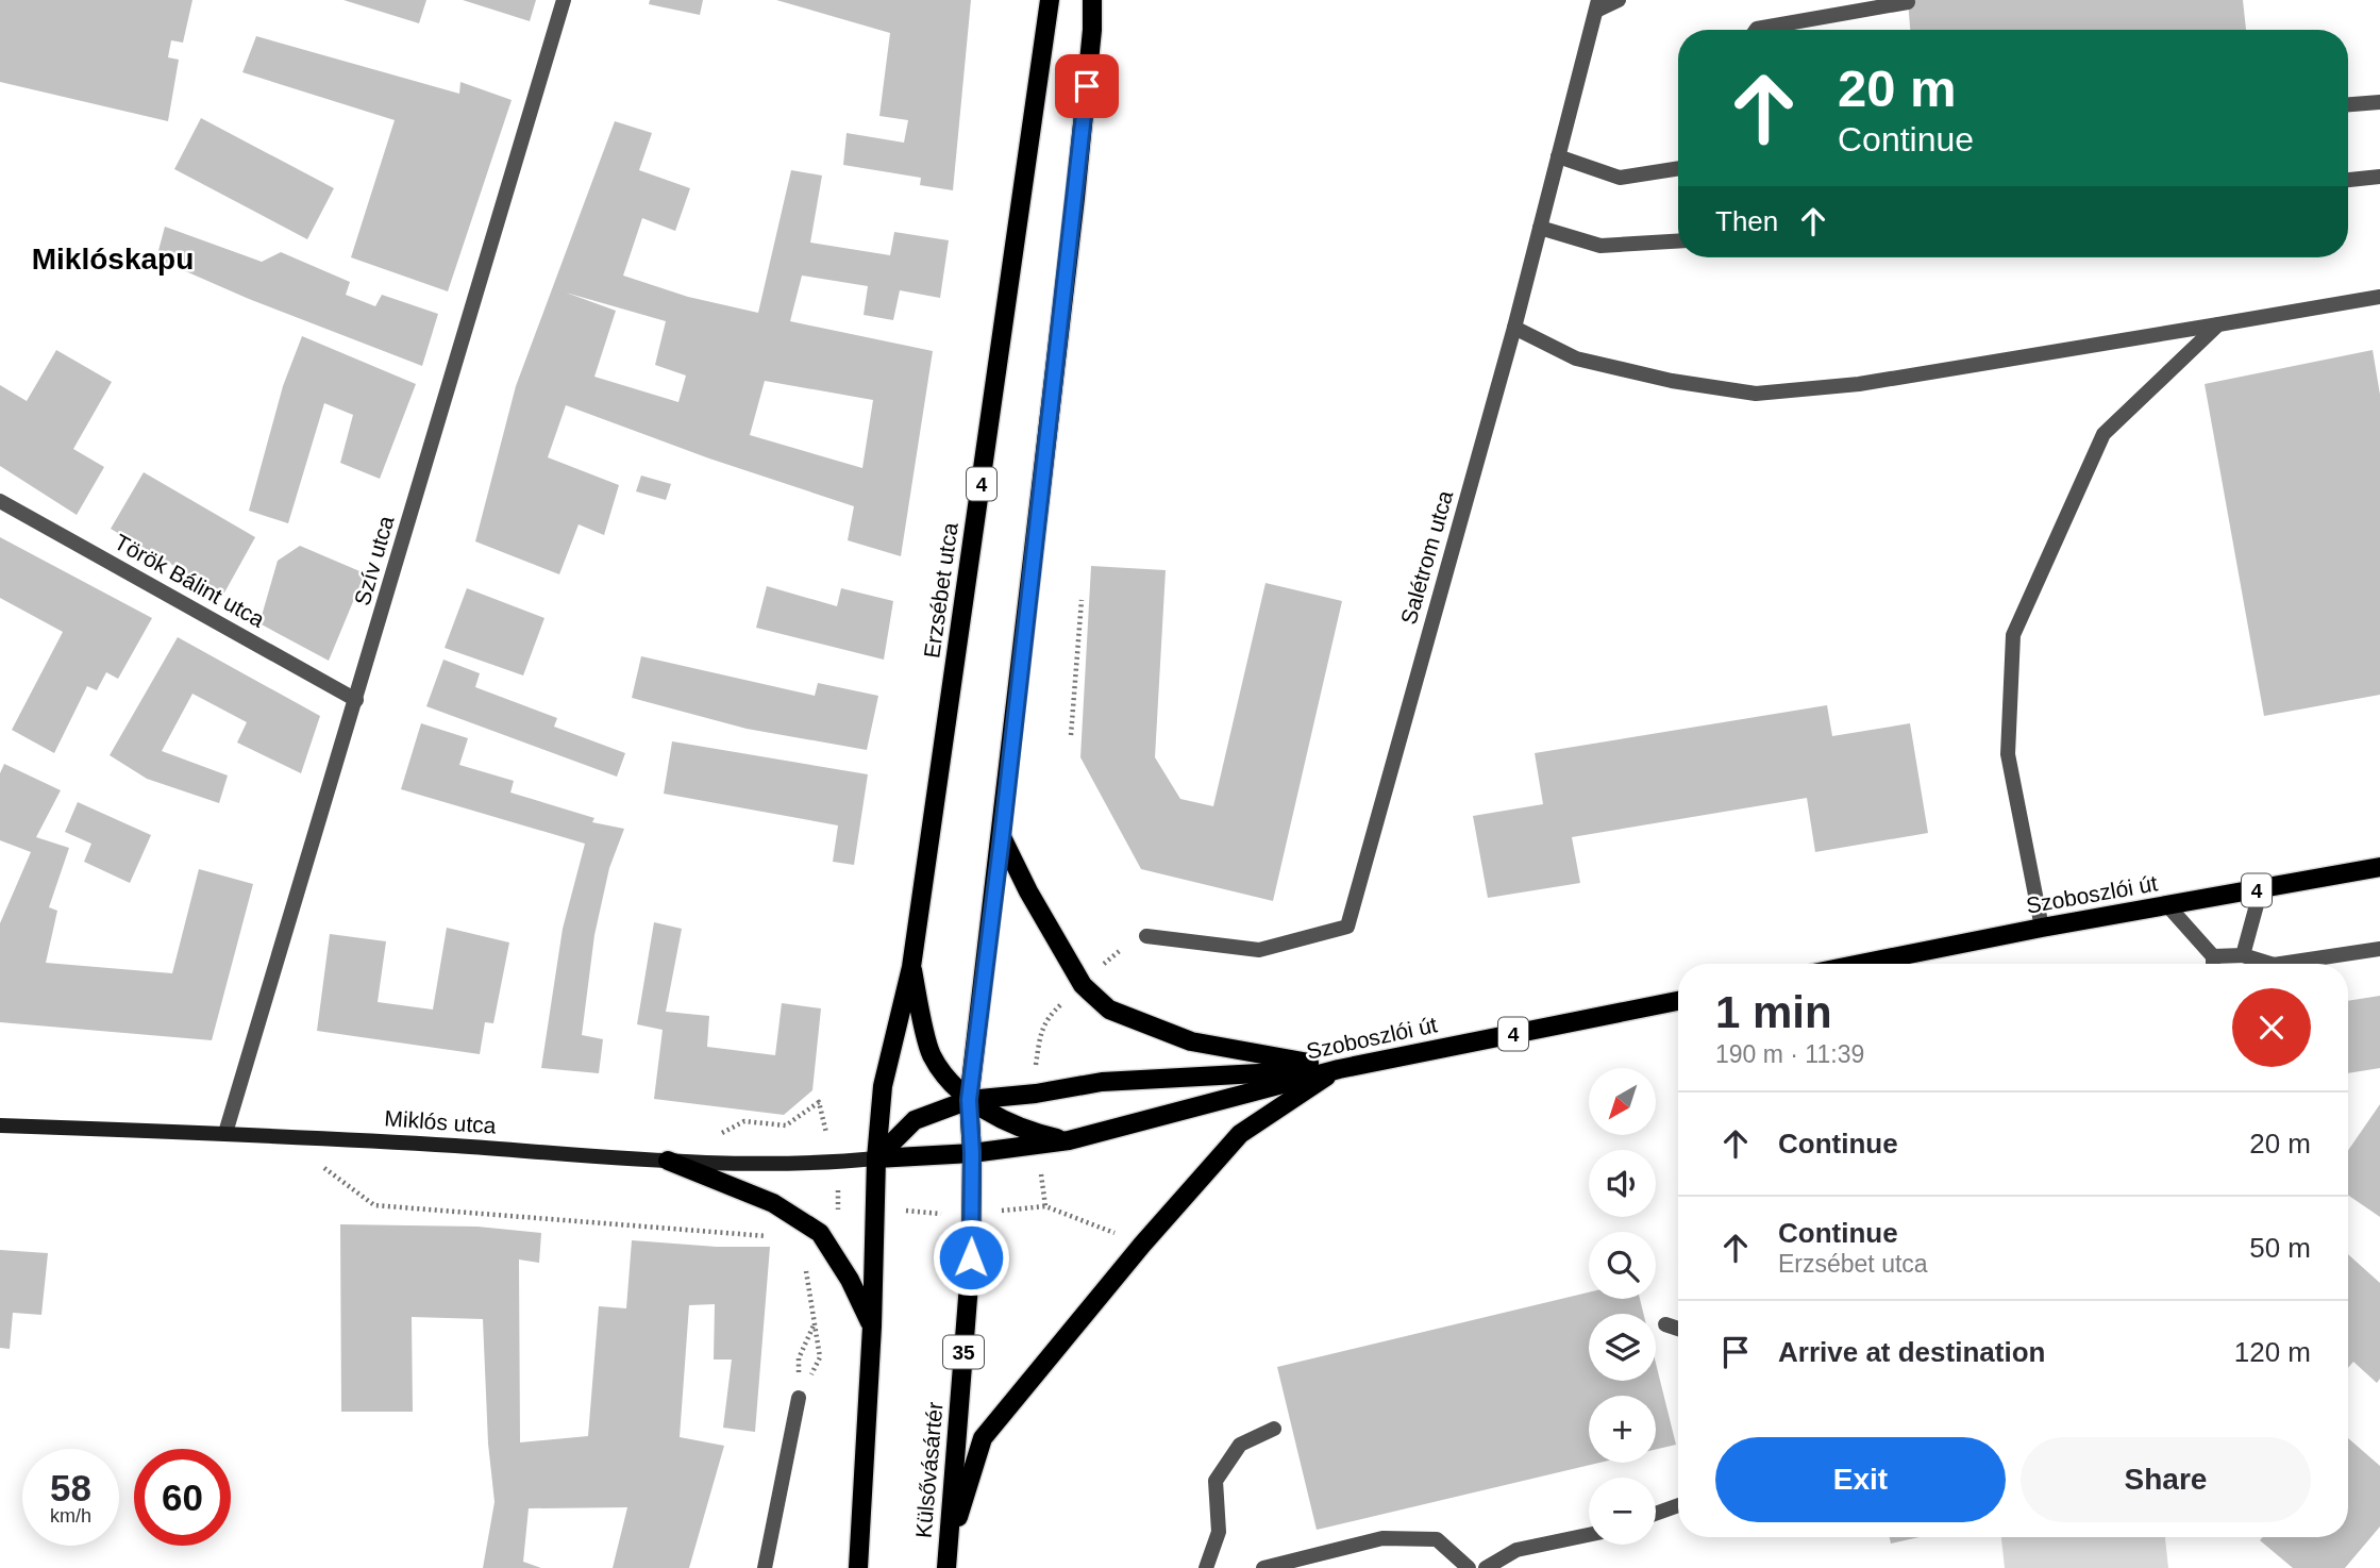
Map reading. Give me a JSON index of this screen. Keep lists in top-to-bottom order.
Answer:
{
  "streets": {
    "main road": [
      "4",
      "Erzsébet utca",
      "Szoboszlói út",
      "35",
      "Külsővásártér"
    ],
    "street": [
      "Salétrom utca",
      "Szív utca",
      "Török Bálint utca",
      "Miklós utca"
    ]
  },
  "crossings": [
    ["4", "Erzsébet utca"],
    ["4", "Szoboszlói út"],
    ["4", "Külsővásártér"],
    ["Szív utca", "Török Bálint utca"],
    ["Szív utca", "Miklós utca"],
    ["Erzsébet utca", "Szoboszlói út"],
    ["Erzsébet utca", "Miklós utca"],
    ["Szoboszlói út", "Miklós utca"],
    ["Szoboszlói út", "Külsővásártér"]
  ],
  "districts": ["Miklóskapu"],
  "north": "bottom left",
  "page": {
    "turn": ["20 m", "Continue"],
    "then": "Then",
    "heading": ["1 min", "190 m · 11:39"],
    "map_buttons": ["+", "−"],
    "list": [
      {
        "name": "Continue",
        "value": "20 m"
      },
      {
        "name": "Continue",
        "note": "Erzsébet utca",
        "value": "50 m"
      },
      {
        "name": "Arrive at destination",
        "value": "120 m"
      }
    ],
    "buttons": ["Exit", "Share"],
    "speed": "58 km/h",
    "limit": "60"
  }
}
